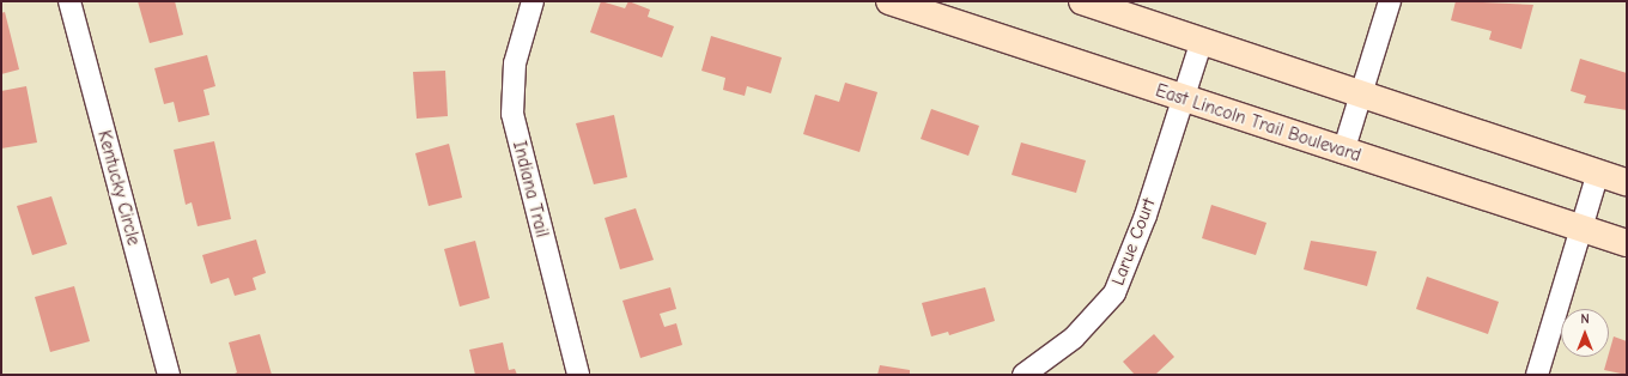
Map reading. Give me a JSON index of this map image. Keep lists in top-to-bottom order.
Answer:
{
  "streets": {
    "street": [
      "East Lincoln Trail Boulevard",
      "Kentucky Circle",
      "Indiana Trail",
      "Larue Court"
    ]
  },
  "crossings": [
    ["East Lincoln Trail Boulevard", "Larue Court"]
  ],
  "north": "top"
}
